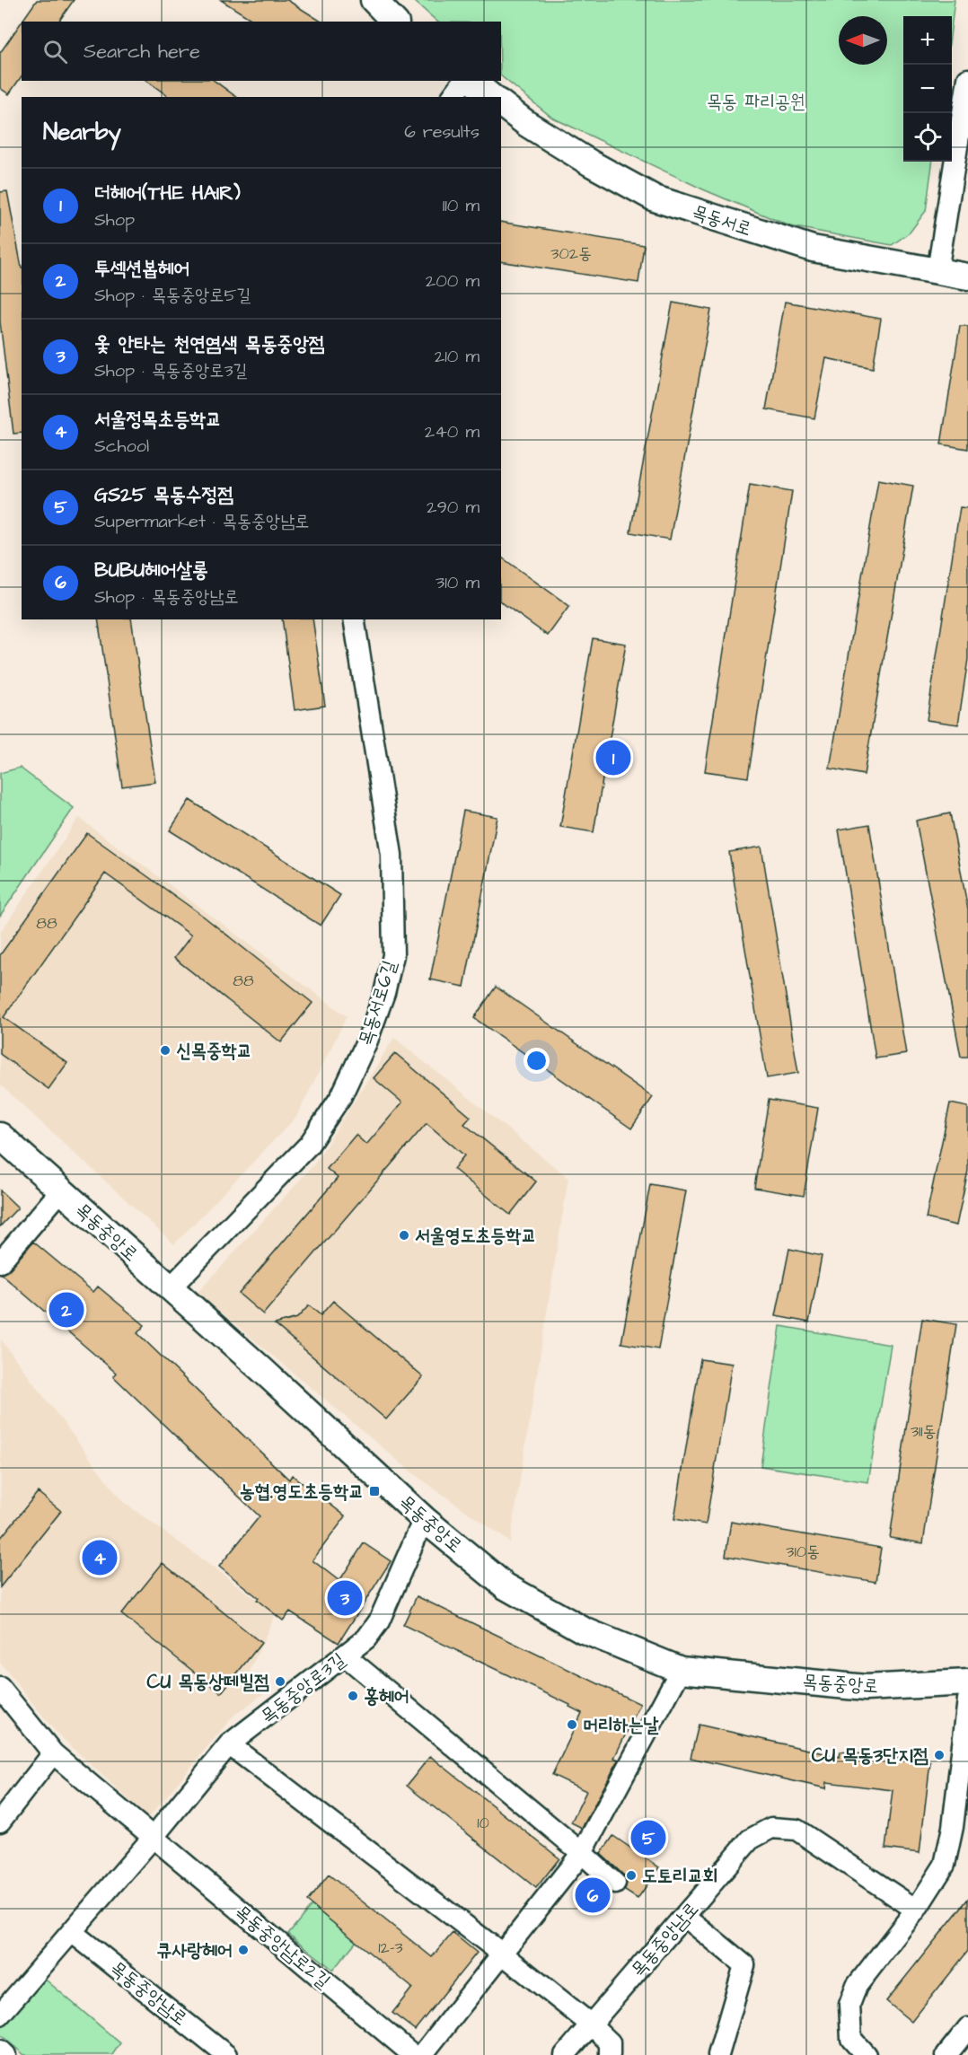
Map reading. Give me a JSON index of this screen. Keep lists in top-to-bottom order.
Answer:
{
  "streets": {
    "main road": ["목동서로", "목동중앙로"],
    "street": [
      "목동서로6길",
      "목동중앙로3길",
      "목동중앙남로",
      "목동중앙남로2길"
    ]
  },
  "crossings": [
    ["목동서로6길", "목동중앙로"],
    ["목동중앙로", "목동중앙로3길"],
    ["목동중앙로3길", "목동중앙남로"],
    ["목동중앙로3길", "목동중앙남로2길"]
  ],
  "parks": ["목동 파리공원"],
  "places": {
    "other": [
      "신목중학교",
      "서울영도초등학교",
      "CU 목동상떼빌점",
      "홍헤어",
      "머리하는날",
      "CU 목동3단지점",
      "도토리교회",
      "큐사랑헤어"
    ],
    "transit": ["농협.영도초등학교"]
  },
  "house_numbers": [
    "302동",
    "88",
    "88",
    "311동",
    "310동",
    "10",
    "12-3"
  ],
  "north": "left",
  "page": {
    "map_buttons": ["+", "−"],
    "search": "Search here",
    "heading": ["Nearby", "6 results"],
    "list": [
      {
        "mark": "1",
        "name": "더헤어(THE HAIR)",
        "note": "Shop",
        "value": "110 m"
      },
      {
        "mark": "2",
        "name": "투섹션봅헤어",
        "note": "Shop · 목동중앙로5길",
        "value": "200 m"
      },
      {
        "mark": "3",
        "name": "옻 안타는 천연염색 목동중앙점",
        "note": "Shop · 목동중앙로3길",
        "value": "210 m"
      },
      {
        "mark": "4",
        "name": "서울정목초등학교",
        "note": "School",
        "value": "240 m"
      },
      {
        "mark": "5",
        "name": "GS25 목동수정점",
        "note": "Supermarket · 목동중앙남로",
        "value": "290 m"
      },
      {
        "mark": "6",
        "name": "BUBU헤어살롱",
        "note": "Shop · 목동중앙남로",
        "value": "310 m"
      }
    ],
    "pins": [
      "1",
      "2",
      "4",
      "3",
      "5",
      "6"
    ]
  }
}
